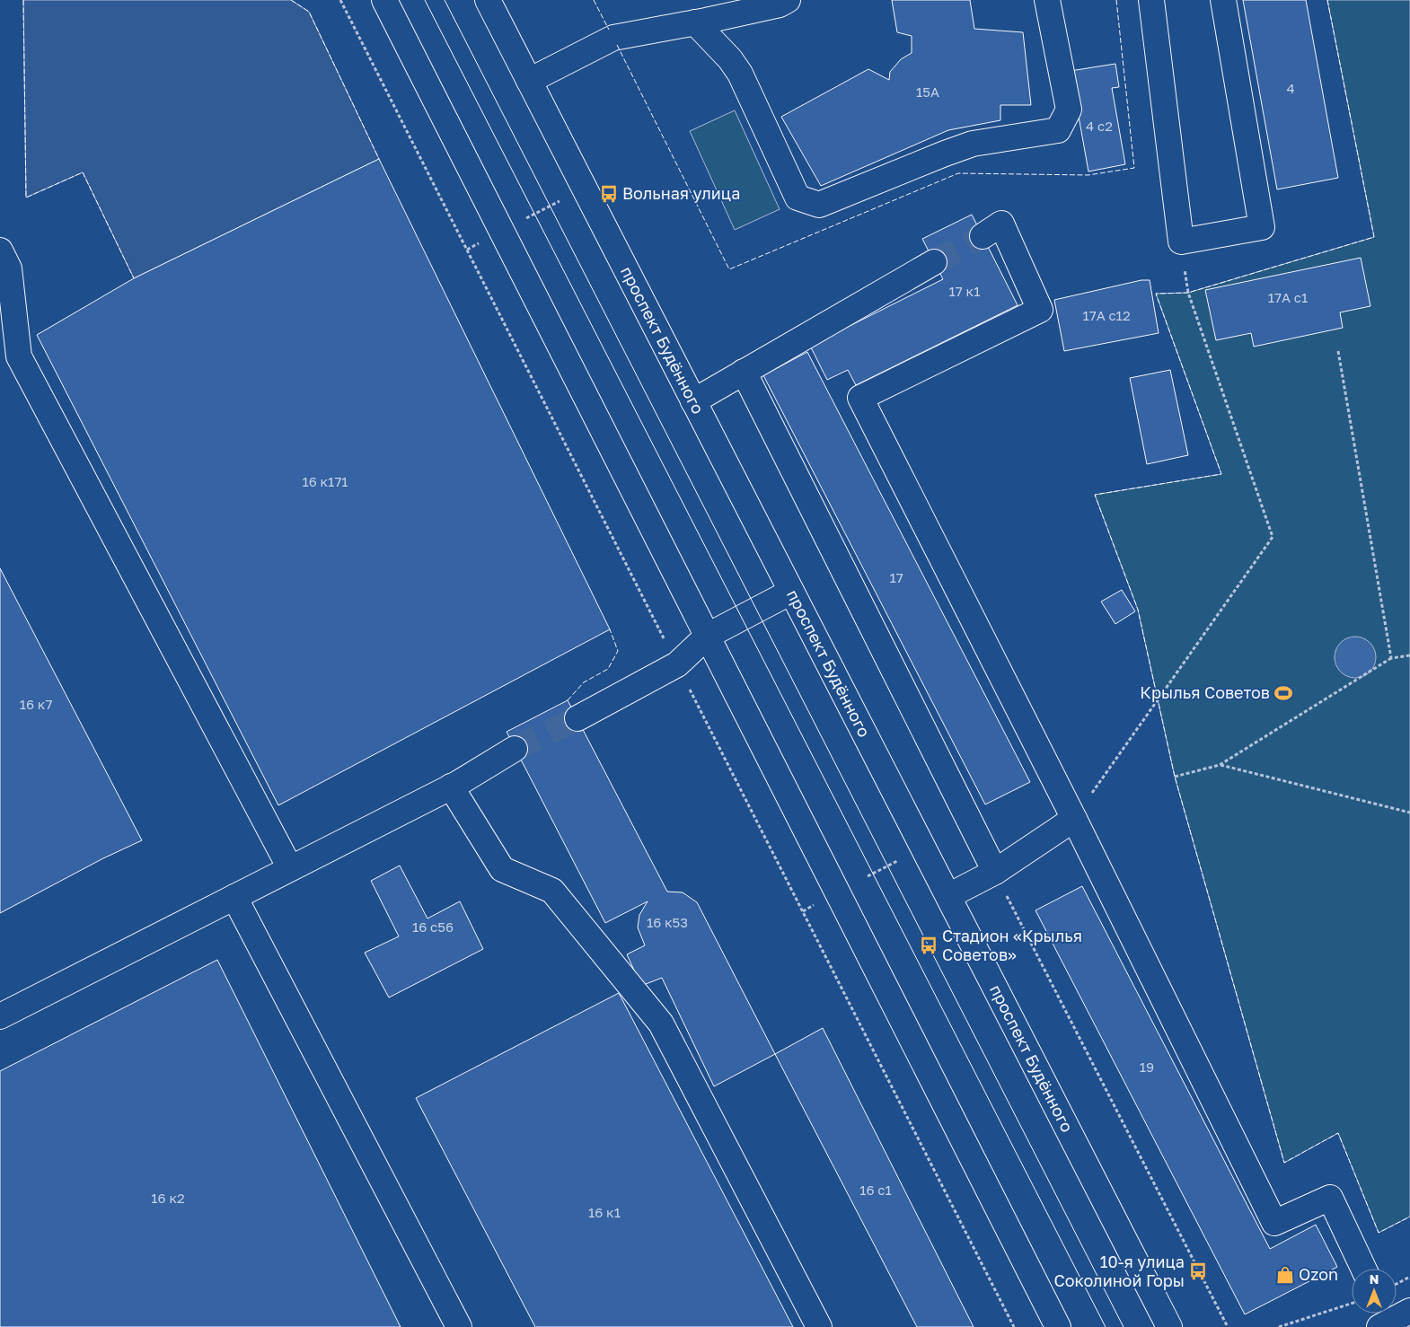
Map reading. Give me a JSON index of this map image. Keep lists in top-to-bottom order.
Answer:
{
  "streets": {
    "main road": ["проспект Будённого"]
  },
  "places": {
    "bus stop": ["Вольная улица", "Стадион «Крылья Советов»", "10-я улица Соколиной Горы"],
    "sports": ["Крылья Советов"],
    "shop": ["Ozon"]
  },
  "house_numbers": [
    "4",
    "15А",
    "4 с2",
    "17 к1",
    "17А с1",
    "17А с12",
    "16 к171",
    "17",
    "16 к7",
    "16 к53",
    "16 с56",
    "19",
    "16 c1",
    "16 к2",
    "16 к1"
  ],
  "north": "top"
}
